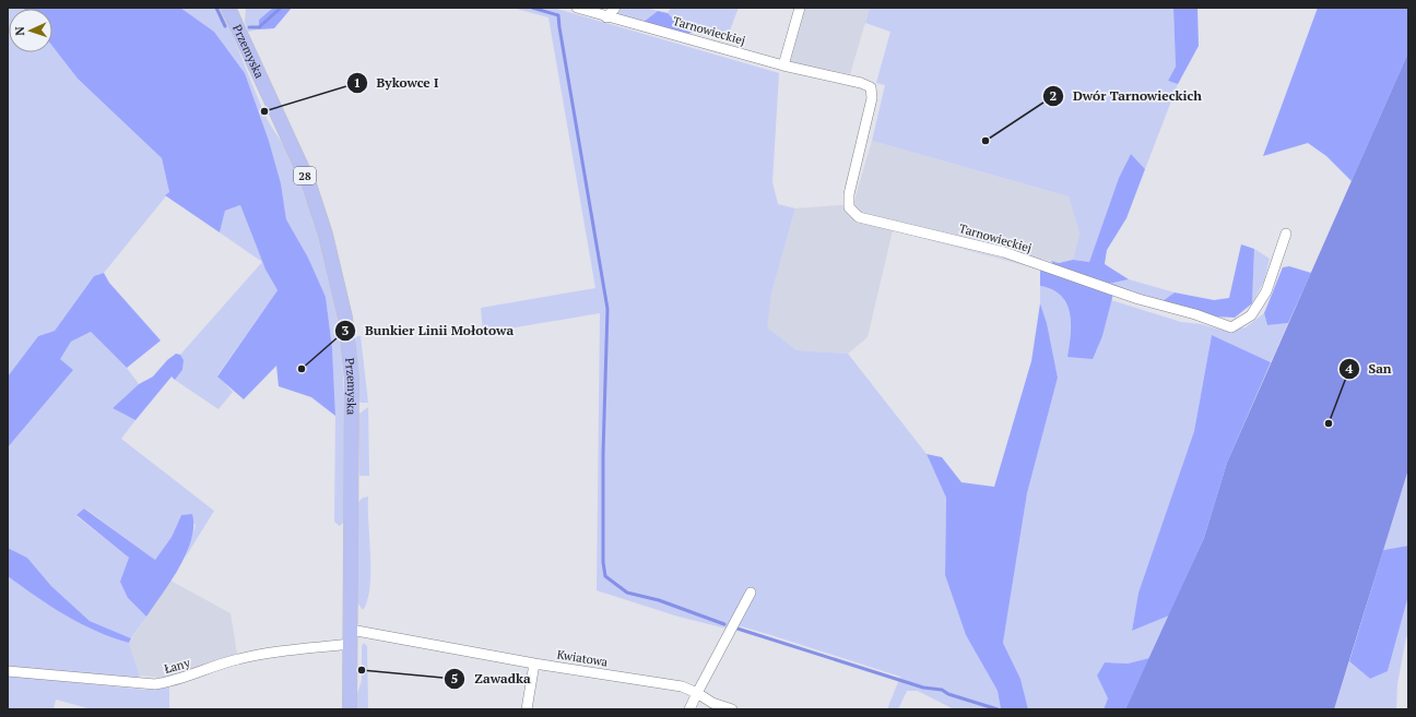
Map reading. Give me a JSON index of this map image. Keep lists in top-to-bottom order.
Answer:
{
  "streets": {
    "main road": ["Przemyska", "28"],
    "street": ["Tarnowieckiej", "Kwiatowa", "Łany"]
  },
  "crossings": [
    ["Przemyska", "Kwiatowa"],
    ["Przemyska", "Łany"],
    ["Kwiatowa", "Łany"]
  ],
  "places": [
    "Bykowce I",
    "Dwór Tarnowieckich",
    "Bunkier Linii Mołotowa",
    "San",
    "Zawadka"
  ],
  "north": "left"
}
